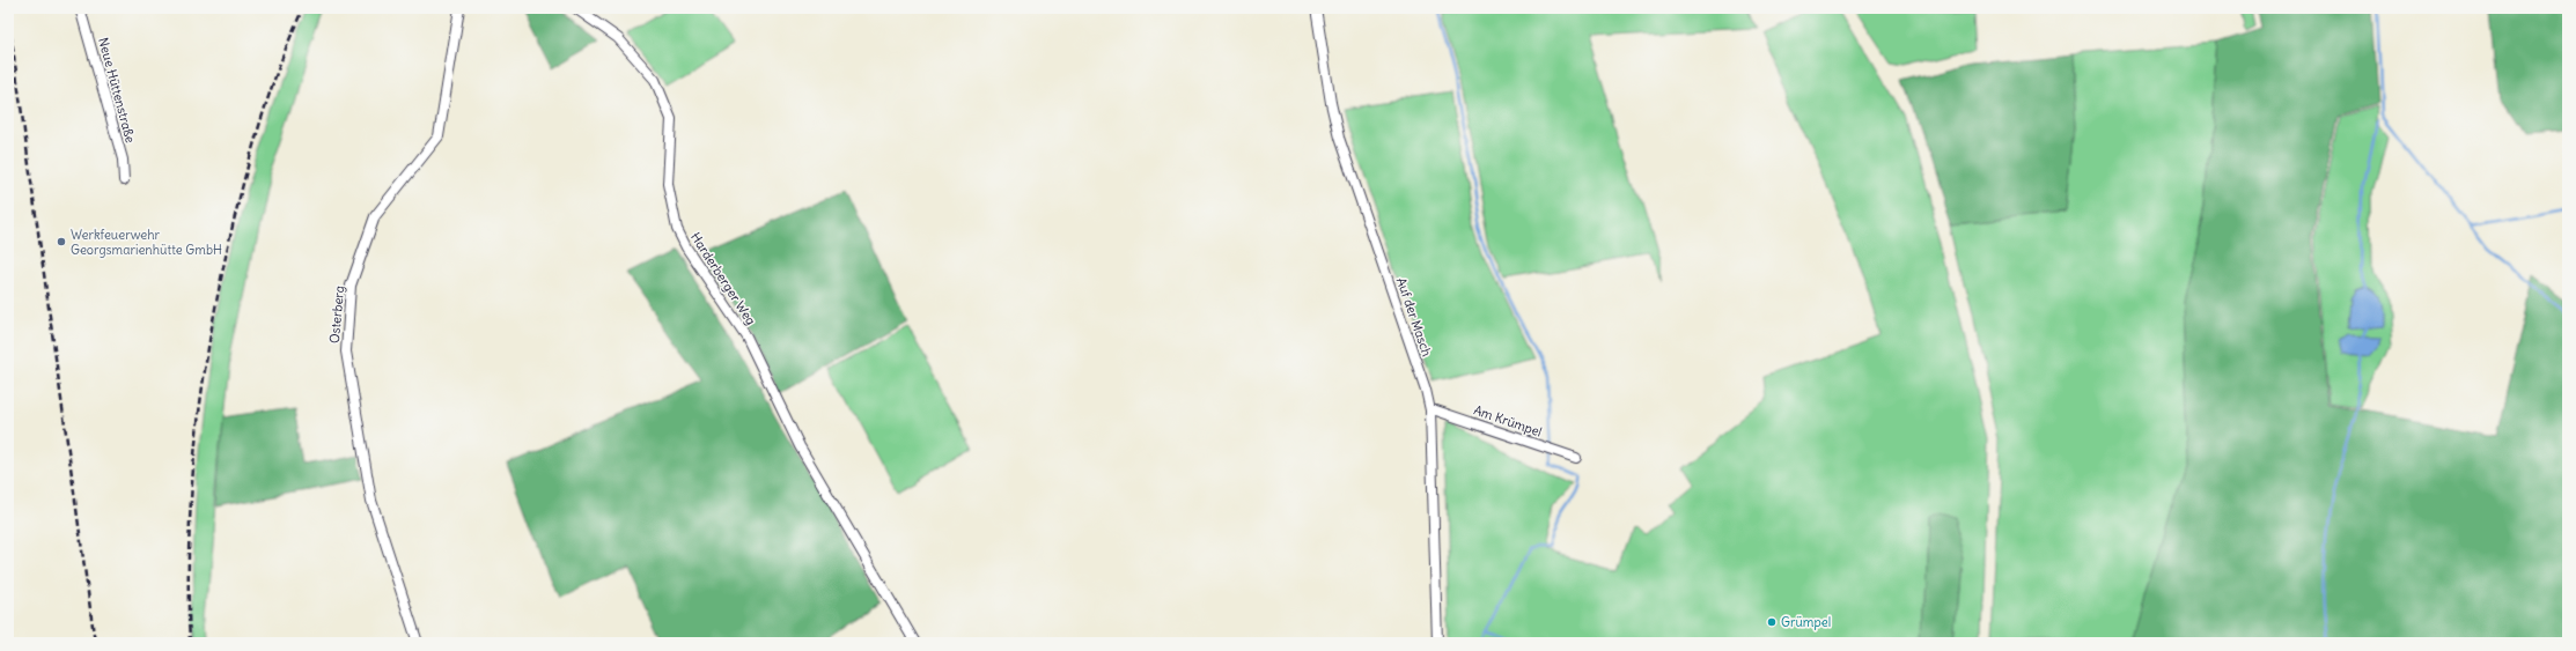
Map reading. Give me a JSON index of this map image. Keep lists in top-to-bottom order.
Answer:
{
  "streets": {
    "street": [
      "Neue Hüttenstraße",
      "Harderberger Weg",
      "Osterberg",
      "Auf der Masch",
      "Am Krümpel"
    ]
  },
  "crossings": [
    ["Auf der Masch", "Am Krümpel"]
  ],
  "places": ["Werkfeuerwehr Georgsmarienhütte GmbH", "Grümpel"]
}
